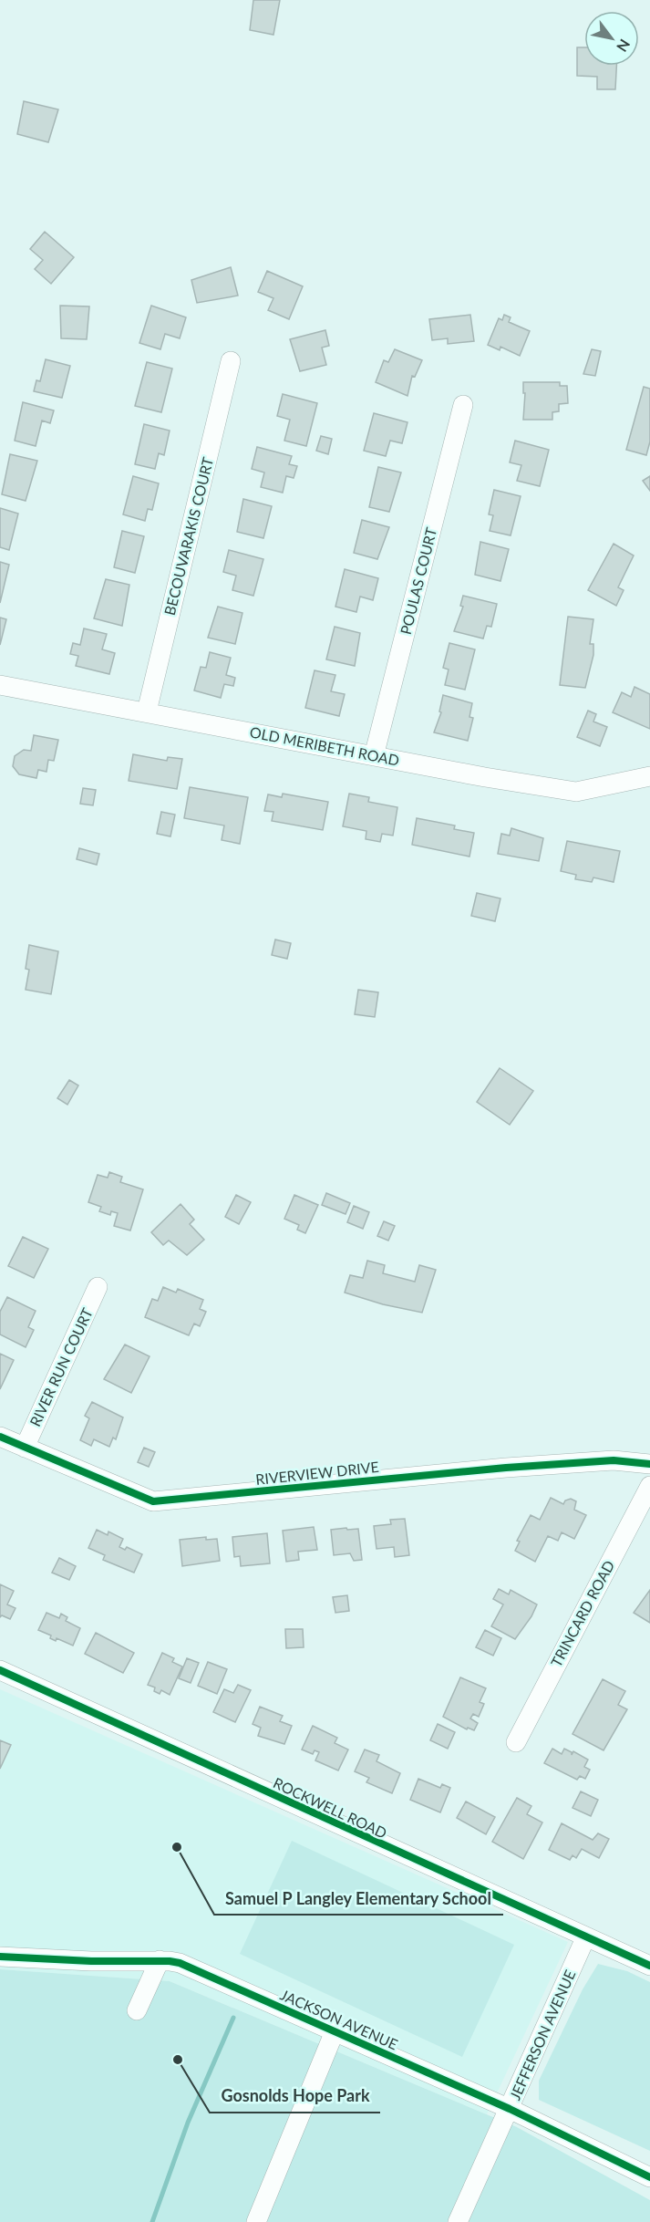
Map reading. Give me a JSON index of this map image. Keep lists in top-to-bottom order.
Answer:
{
  "streets": {
    "street": [
      "BECOUVARAKIS COURT",
      "POULAS COURT",
      "OLD MERIBETH ROAD",
      "RIVER RUN COURT",
      "RIVERVIEW DRIVE",
      "TRINCARD ROAD",
      "ROCKWELL ROAD",
      "JACKSON AVENUE",
      "JEFFERSON AVENUE"
    ]
  },
  "crossings": [
    ["BECOUVARAKIS COURT", "OLD MERIBETH ROAD"],
    ["POULAS COURT", "OLD MERIBETH ROAD"],
    ["RIVER RUN COURT", "RIVERVIEW DRIVE"],
    ["ROCKWELL ROAD", "JEFFERSON AVENUE"],
    ["JACKSON AVENUE", "JEFFERSON AVENUE"]
  ],
  "places": ["Samuel P Langley Elementary School", "Gosnolds Hope Park"],
  "north": "bottom right"
}
